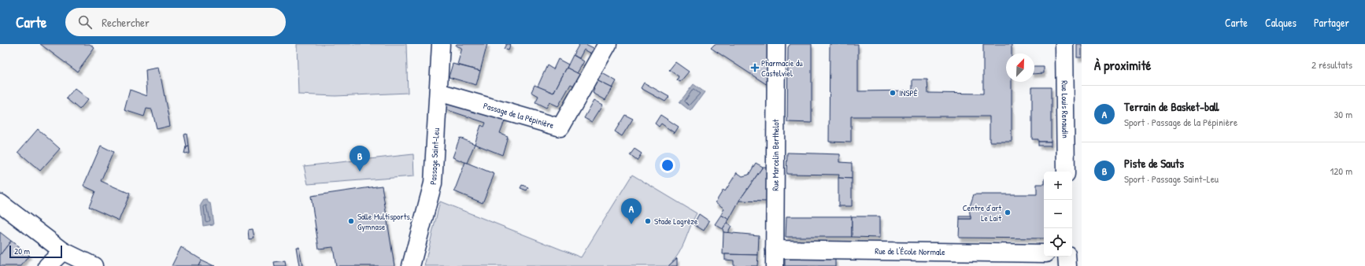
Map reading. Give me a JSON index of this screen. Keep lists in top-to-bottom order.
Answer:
{
  "streets": {
    "street": [
      "Rue Louis Renaudin",
      "Passage de la Pépinière",
      "Rue Marcelin Berthelot",
      "Passage Saint-Leu",
      "Rue de l'École Normale"
    ]
  },
  "crossings": [
    ["Passage de la Pépinière", "Passage Saint-Leu"],
    ["Rue Marcelin Berthelot", "Rue de l'École Normale"]
  ],
  "places": {
    "health": ["Pharmacie du Castelviel"],
    "other": [
      "INSPÉ",
      "Centre d’art Le Lait",
      "Salle Multisports, Gymnase",
      "Stade Lagrèze"
    ]
  },
  "scale_bar": "20 m",
  "north": "top right",
  "page": {
    "header": "Carte",
    "search": "Rechercher",
    "nav": ["Carte", "Calques", "Partager"],
    "heading": ["À proximité", "2 résultats"],
    "list": [
      {
        "mark": "A",
        "name": "Terrain de Basket-ball",
        "note": "Sport · Passage de la Pépinière",
        "value": "30 m"
      },
      {
        "mark": "B",
        "name": "Piste de Sauts",
        "note": "Sport · Passage Saint-Leu",
        "value": "120 m"
      }
    ],
    "pins": ["B", "A"],
    "map_buttons": ["+", "−"],
    "scale": "20 m"
  }
}
